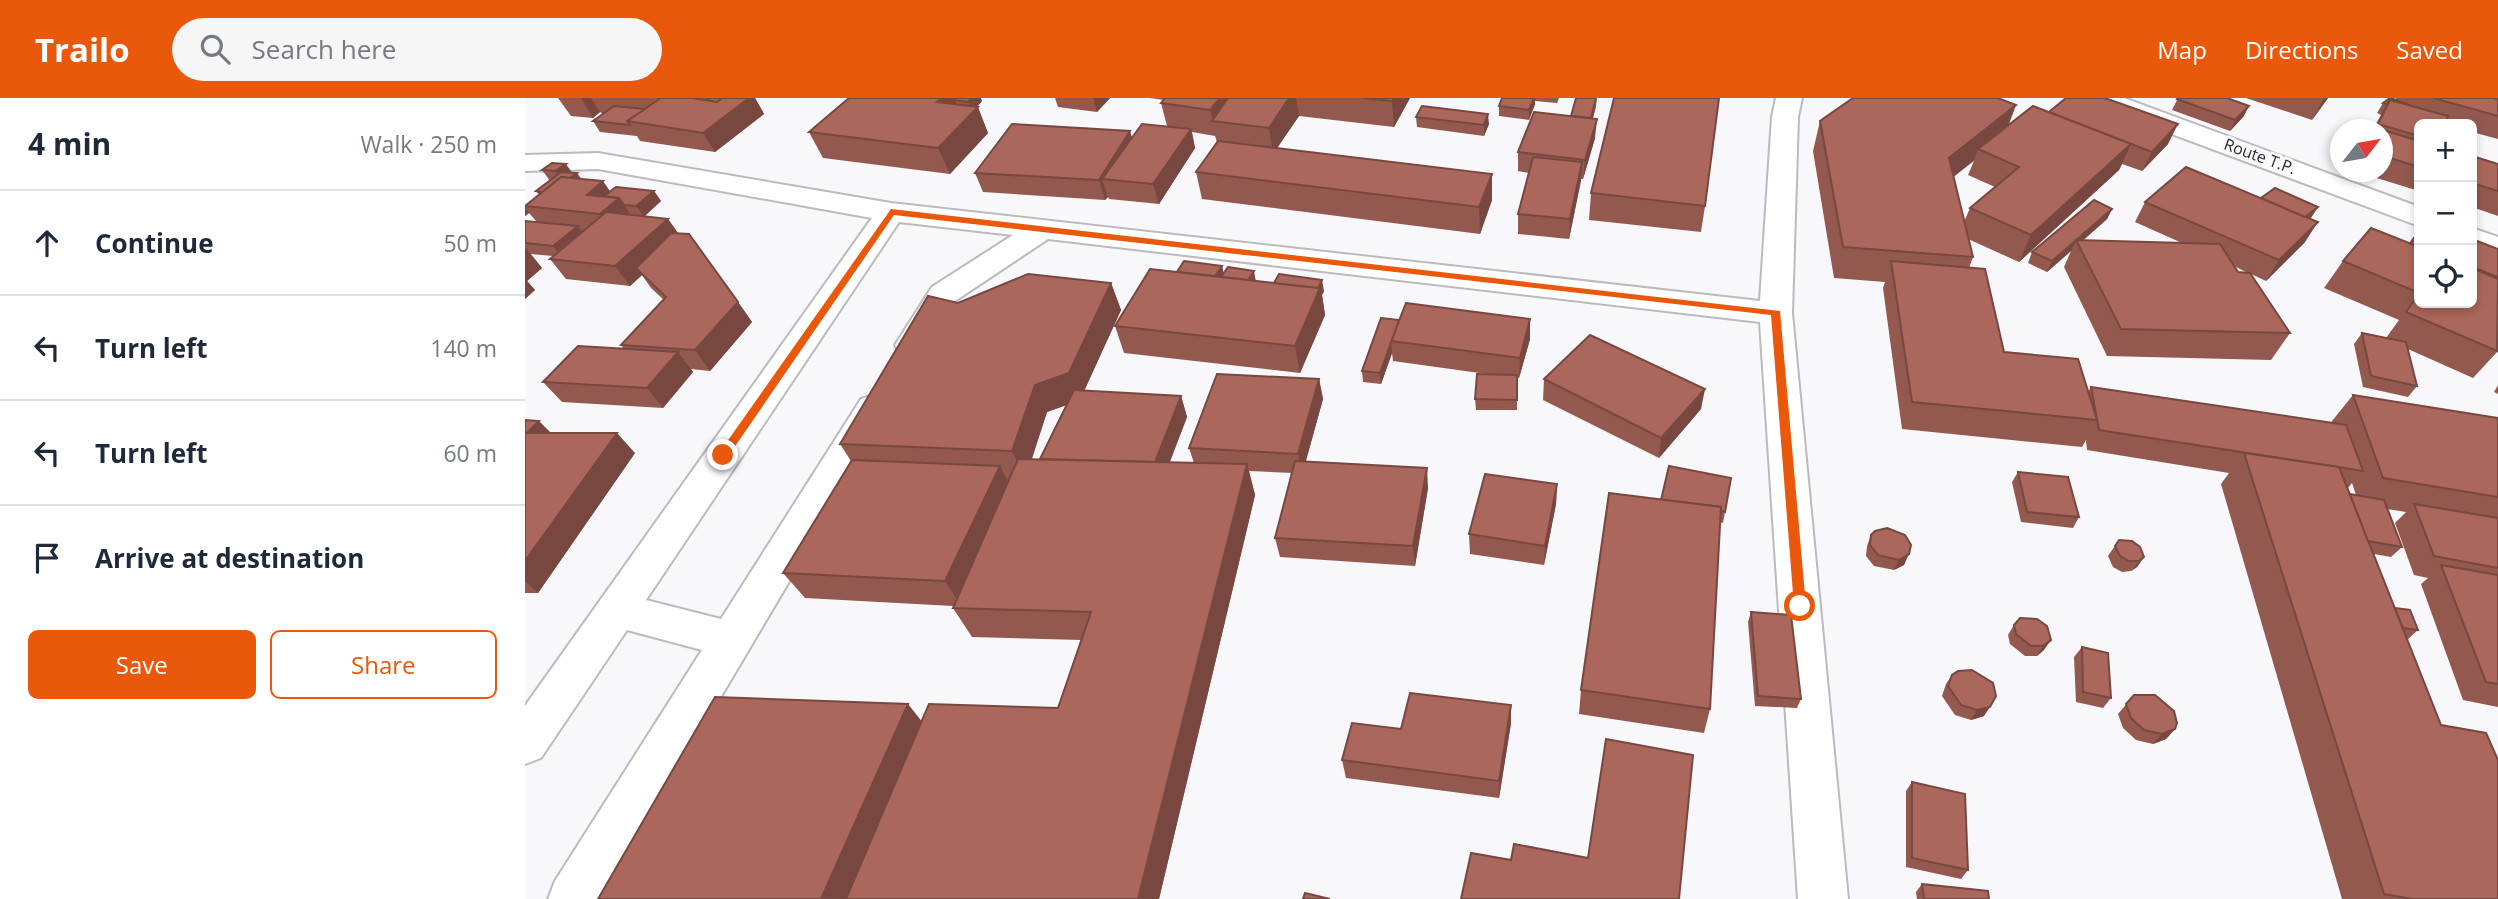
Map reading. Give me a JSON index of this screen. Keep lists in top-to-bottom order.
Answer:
{
  "streets": {
    "street": ["Route T.P."]
  },
  "north": "top right",
  "page": {
    "header": "Trailo",
    "search": "Search here",
    "nav": ["Map", "Directions", "Saved"],
    "heading": ["4 min", "Walk · 250 m"],
    "map_buttons": ["+", "−"],
    "list": [
      ["Continue", "50 m"],
      ["Turn left", "140 m"],
      ["Turn left", "60 m"],
      "Arrive at destination"
    ],
    "buttons": ["Save", "Share"]
  }
}
